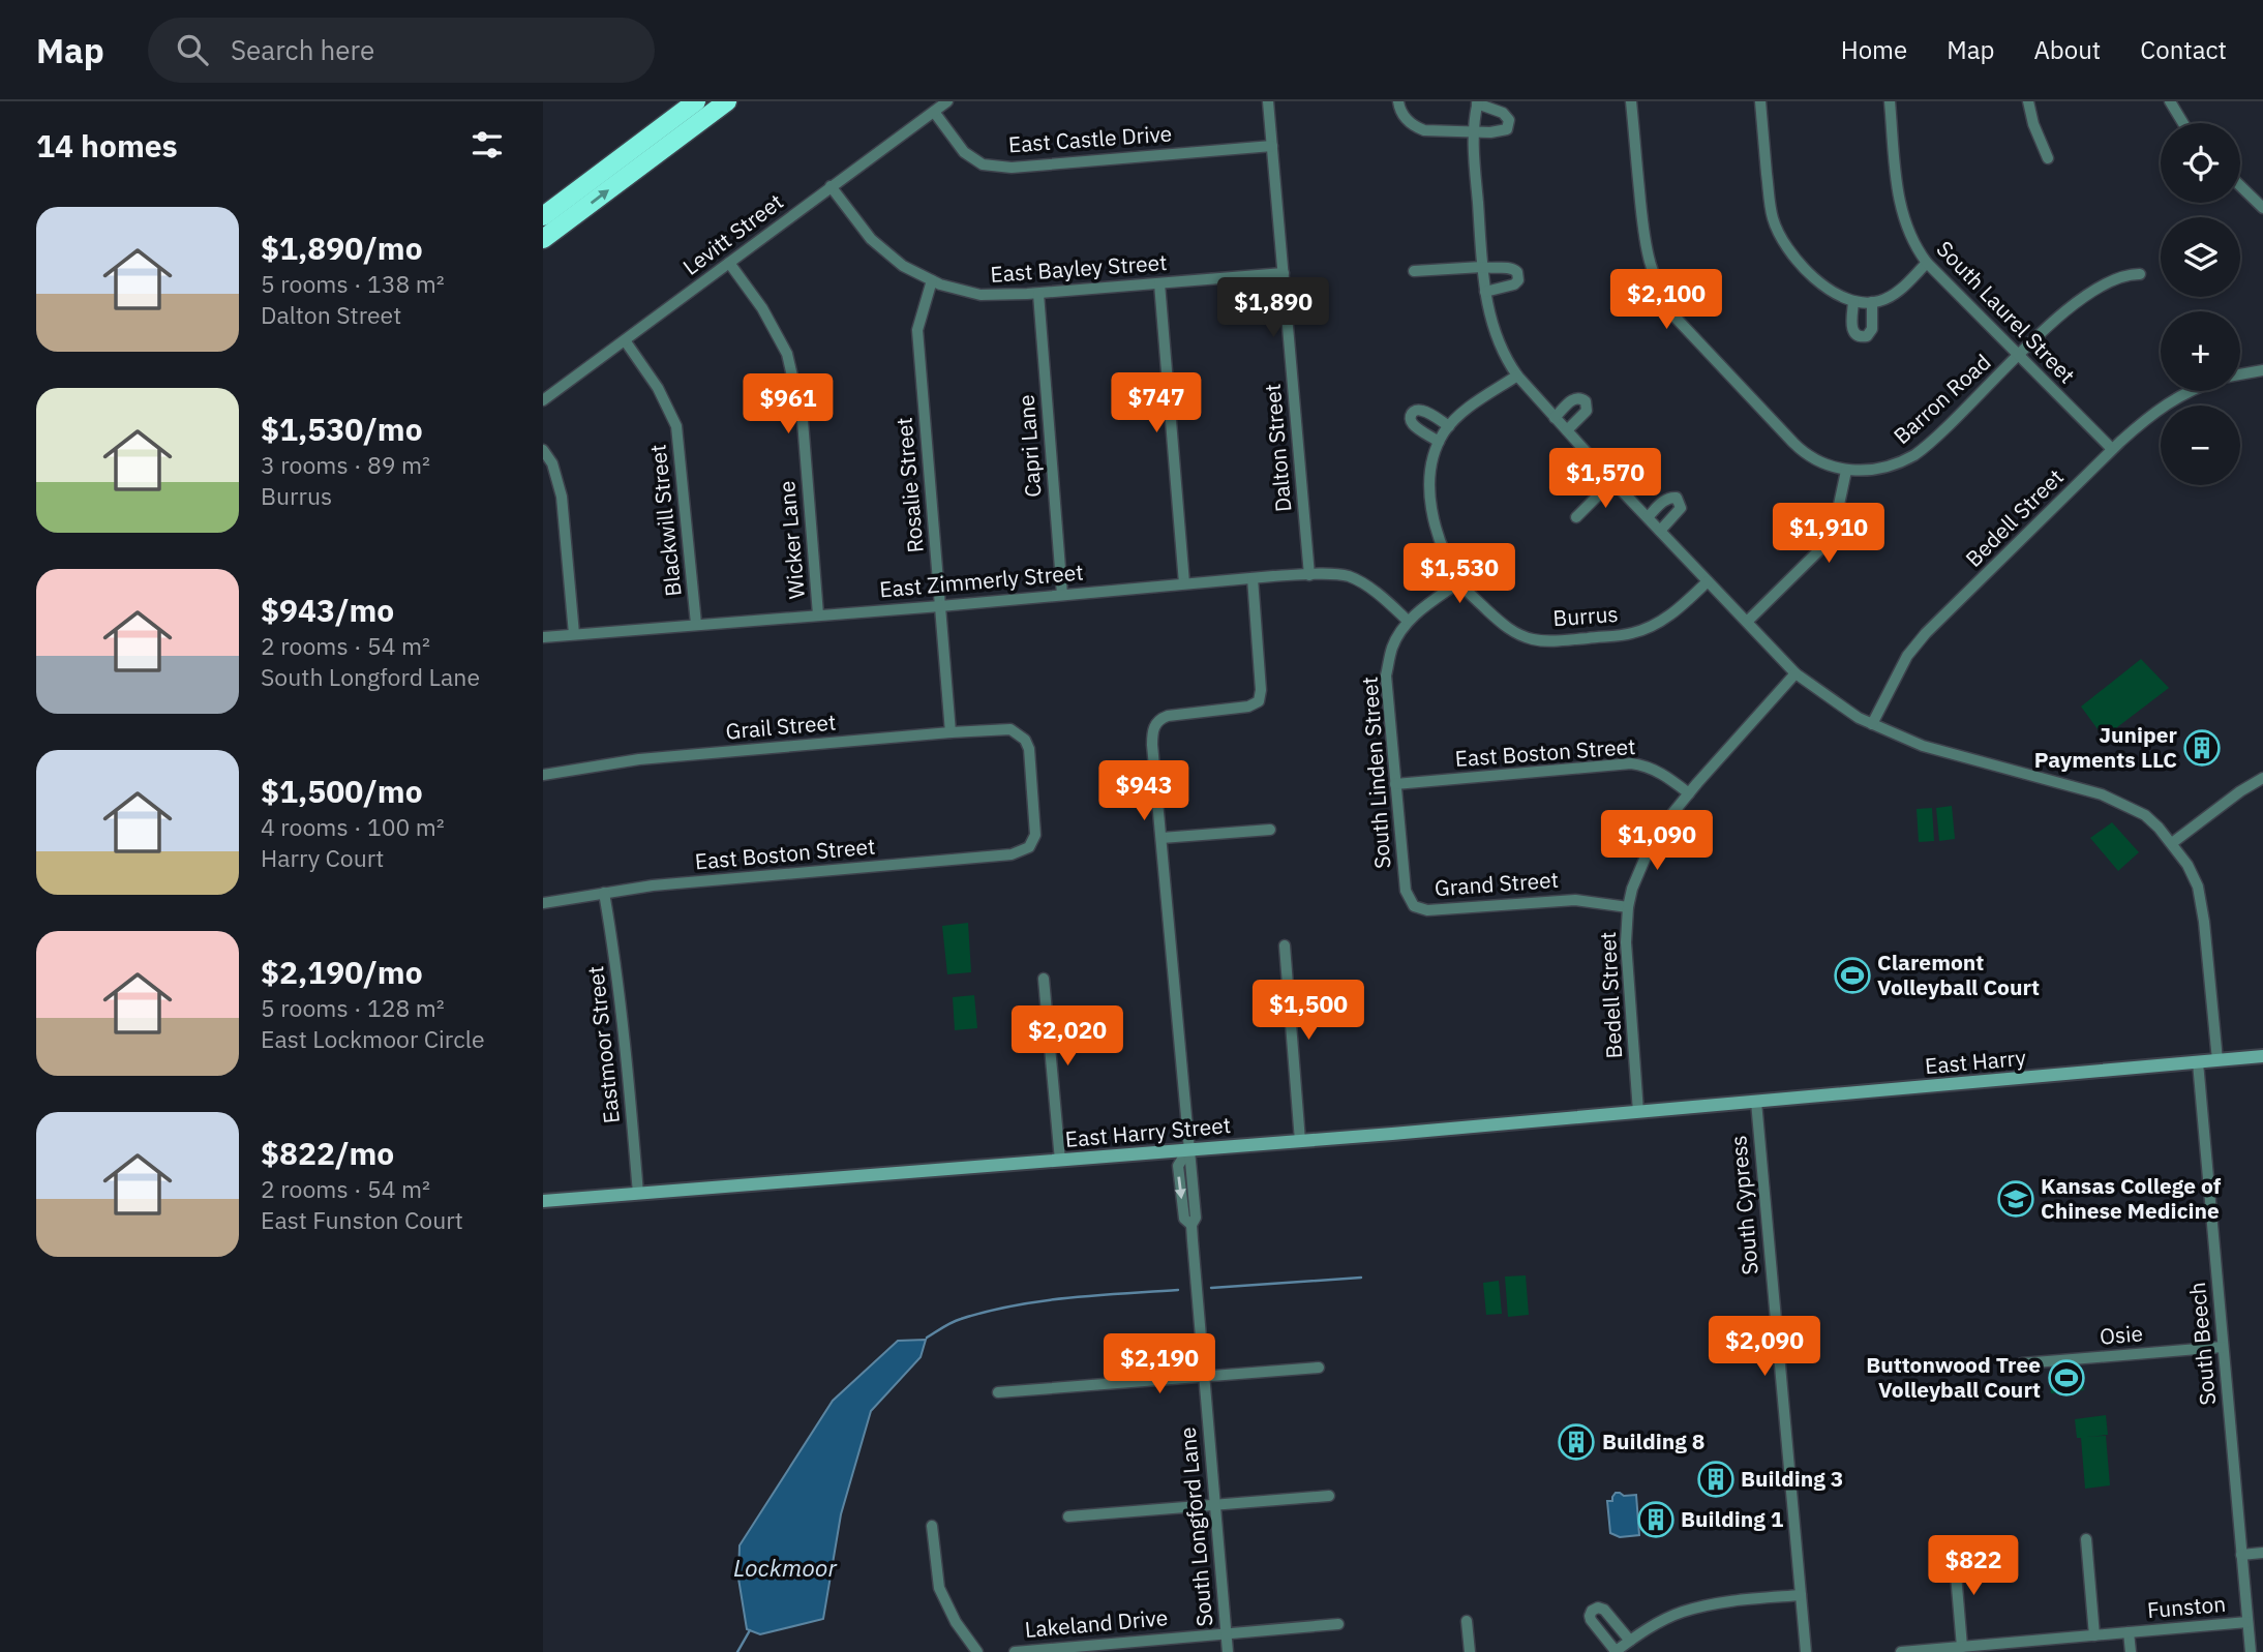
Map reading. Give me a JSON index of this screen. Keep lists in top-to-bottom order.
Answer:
{
  "streets": {
    "main road": ["East Harry", "East Harry Street"],
    "street": [
      "East Castle Drive",
      "Levitt Street",
      "East Bayley Street",
      "South Laurel Street",
      "Barron Road",
      "Capri Lane",
      "Dalton Street",
      "Rosalie Street",
      "Bedell Street",
      "Blackwill Street",
      "Wicker Lane",
      "East Zimmerly Street",
      "Burrus",
      "Grail Street",
      "East Boston Street",
      "South Linden Street",
      "Grand Street",
      "Eastmoor Street",
      "South Cypress",
      "Osie",
      "South Beech",
      "South Longford Lane",
      "Funston",
      "Lakeland Drive"
    ]
  },
  "crossings": [
    ["East Castle Drive", "Levitt Street"],
    ["East Castle Drive", "Dalton Street"],
    ["Levitt Street", "East Bayley Street"],
    ["Levitt Street", "Blackwill Street"],
    ["Levitt Street", "Wicker Lane"],
    ["East Bayley Street", "Capri Lane"],
    ["East Bayley Street", "Dalton Street"],
    ["East Bayley Street", "Rosalie Street"],
    ["South Laurel Street", "Barron Road"],
    ["South Laurel Street", "Bedell Street"],
    ["Capri Lane", "East Zimmerly Street"],
    ["Dalton Street", "East Zimmerly Street"],
    ["Rosalie Street", "East Zimmerly Street"],
    ["Rosalie Street", "Grail Street"],
    ["Bedell Street", "East Boston Street"],
    ["Bedell Street", "Grand Street"],
    ["Bedell Street", "East Harry Street"],
    ["Blackwill Street", "East Zimmerly Street"],
    ["Wicker Lane", "East Zimmerly Street"],
    ["East Zimmerly Street", "South Linden Street"],
    ["East Zimmerly Street", "South Longford Lane"],
    ["Burrus", "South Linden Street"],
    ["Grail Street", "East Boston Street"],
    ["East Boston Street", "South Linden Street"],
    ["East Boston Street", "Eastmoor Street"],
    ["South Linden Street", "Grand Street"],
    ["Eastmoor Street", "East Harry Street"],
    ["East Harry", "East Harry Street"],
    ["East Harry", "South Cypress"],
    ["East Harry", "South Beech"],
    ["East Harry Street", "South Cypress"],
    ["East Harry Street", "South Longford Lane"],
    ["Osie", "South Beech"],
    ["South Beech", "Funston"],
    ["South Longford Lane", "Lakeland Drive"]
  ],
  "water": ["Lockmoor"],
  "places": {
    "building": [
      "Juniper Payments LLC",
      "Building 8",
      "Building 3",
      "Building 1"
    ],
    "sports": ["Claremont Volleyball Court", "Buttonwood Tree Volleyball Court"],
    "school or university": ["Kansas College of Chinese Medicine"]
  },
  "page": {
    "header": "Map",
    "search": "Search here",
    "nav": [
      "Home",
      "Map",
      "About",
      "Contact"
    ],
    "heading": "14 homes",
    "map_buttons": ["+", "−"],
    "list": [
      {
        "name": "$1,890/mo",
        "note": "5 rooms · 138 m² · Dalton Street"
      },
      {
        "name": "$1,530/mo",
        "note": "3 rooms · 89 m² · Burrus"
      },
      {
        "name": "$943/mo",
        "note": "2 rooms · 54 m² · South Longford Lane"
      },
      {
        "name": "$1,500/mo",
        "note": "4 rooms · 100 m² · Harry Court"
      },
      {
        "name": "$2,190/mo",
        "note": "5 rooms · 128 m² · East Lockmoor Circle"
      },
      {
        "name": "$822/mo",
        "note": "2 rooms · 54 m² · East Funston Court"
      }
    ],
    "price": [
      "$2,100",
      "$1,890",
      "$747",
      "$961",
      "$1,570",
      "$1,910",
      "$1,530",
      "$943",
      "$1,090",
      "$1,500",
      "$2,020",
      "$2,090",
      "$2,190",
      "$822"
    ]
  }
}
